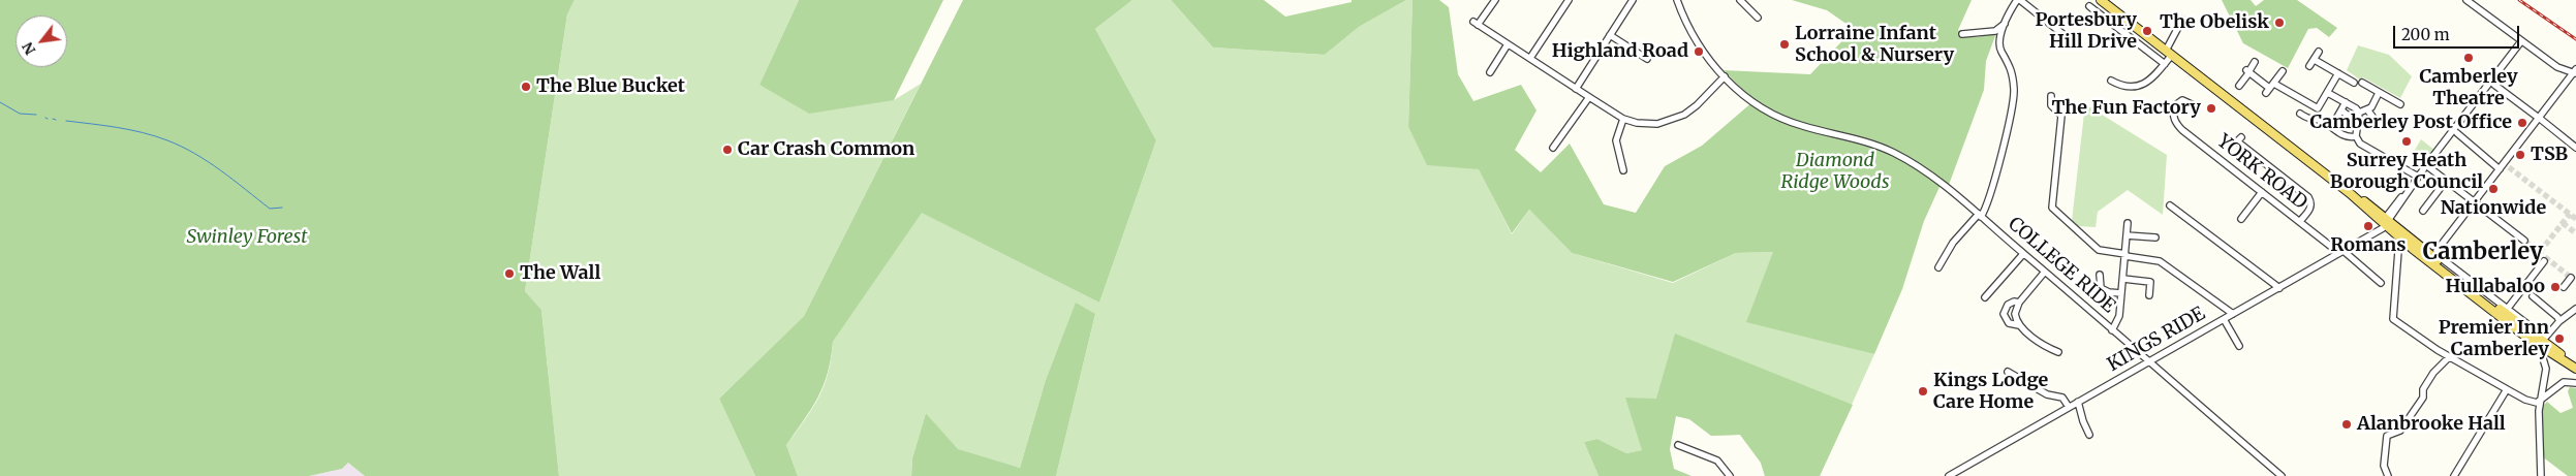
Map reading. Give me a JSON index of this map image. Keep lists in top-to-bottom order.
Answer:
{
  "streets": {
    "street": ["YORK ROAD", "COLLEGE RIDE", "KINGS RIDE"]
  },
  "crossings": [
    ["YORK ROAD", "KINGS RIDE"],
    ["COLLEGE RIDE", "KINGS RIDE"]
  ],
  "districts": ["Camberley"],
  "parks": ["Diamond Ridge Woods", "Swinley Forest"],
  "places": [
    "The Obelisk",
    "Portesbury Hill Drive",
    "Lorraine Infant School & Nursery",
    "Highland Road",
    "Camberley Theatre",
    "The Blue Bucket",
    "The Fun Factory",
    "Camberley Post Office",
    "Surrey Heath Borough Council",
    "Car Crash Common",
    "TSB",
    "Nationwide",
    "Romans",
    "The Wall",
    "Hullabaloo",
    "Premier Inn Camberley",
    "Kings Lodge Care Home",
    "Alanbrooke Hall"
  ],
  "scale_bar": "200 m",
  "north": "bottom left"
}
